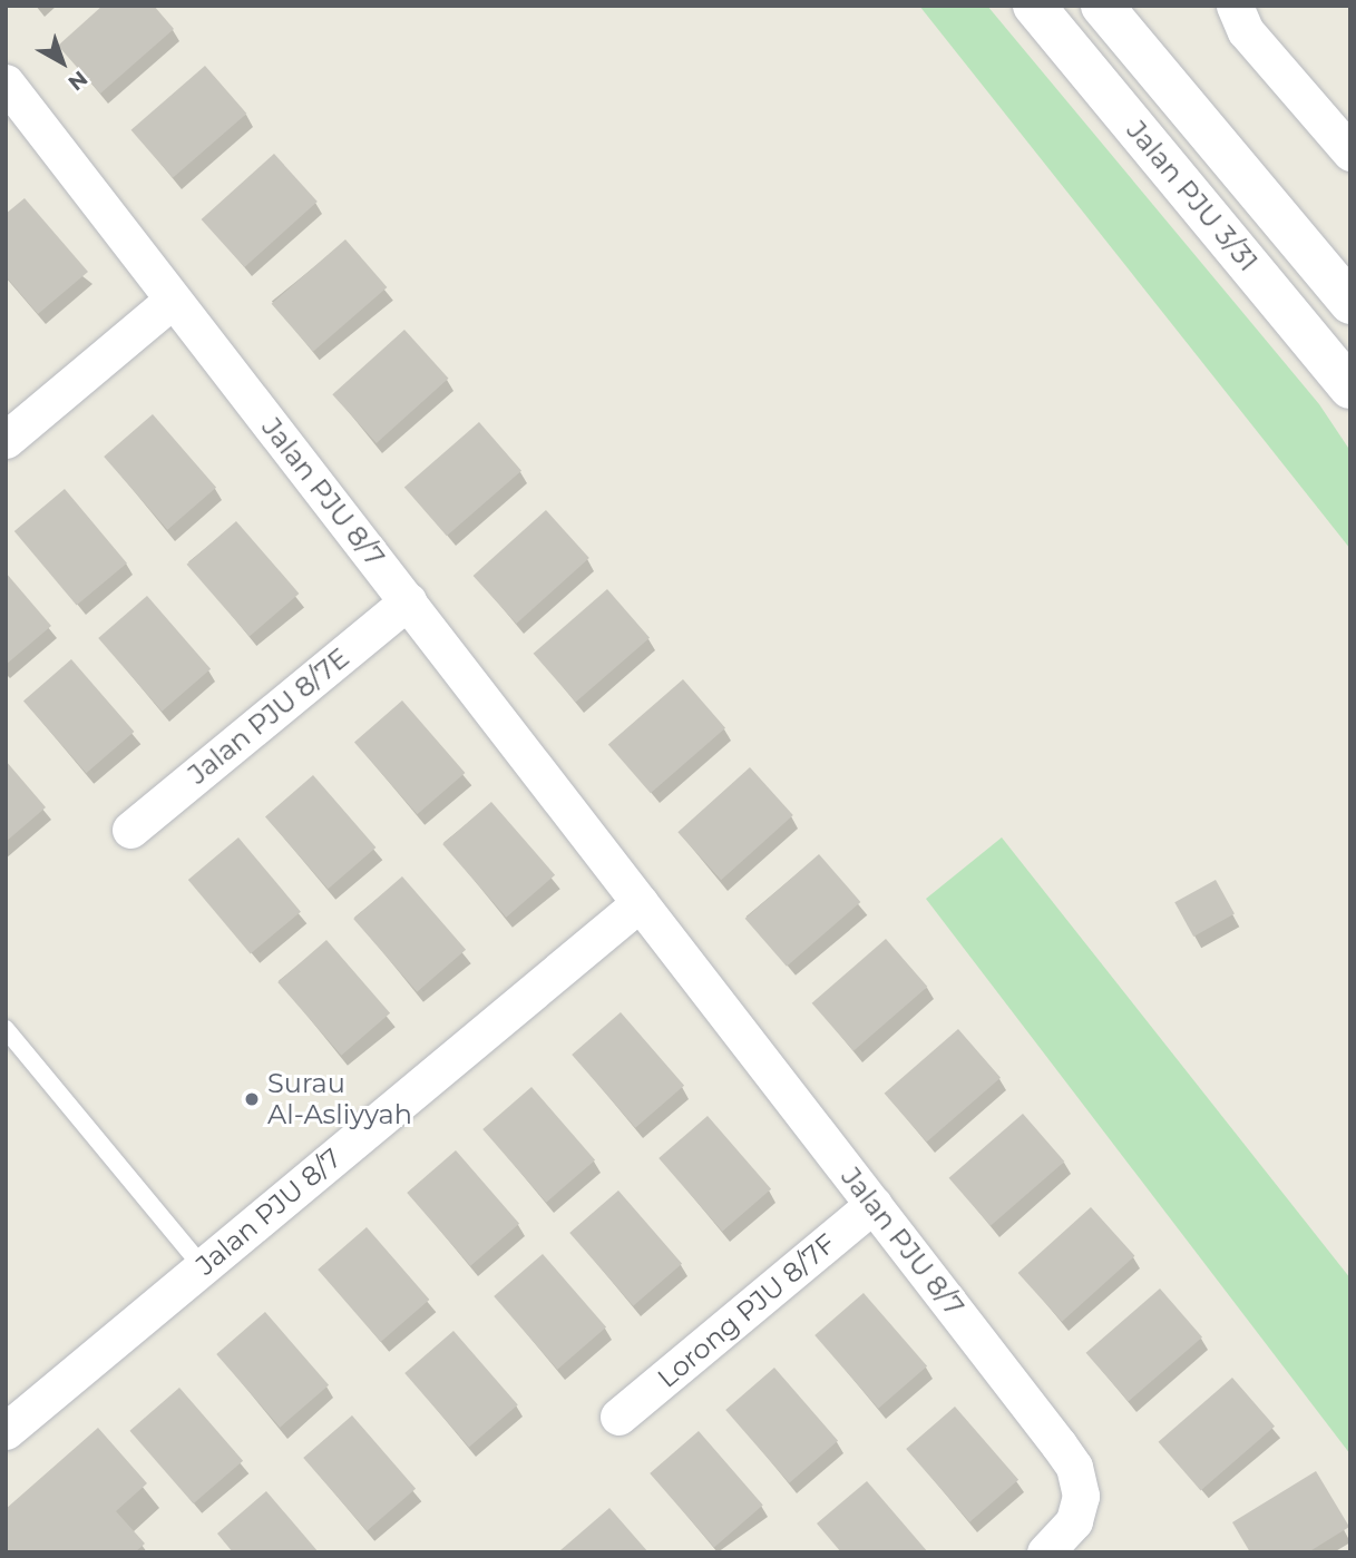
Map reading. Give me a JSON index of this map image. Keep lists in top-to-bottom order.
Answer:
{
  "streets": {
    "street": [
      "Jalan PJU 3/31",
      "Jalan PJU 8/7",
      "Jalan PJU 8/7E",
      "Lorong PJU 8/7F"
    ]
  },
  "crossings": [
    ["Jalan PJU 8/7", "Jalan PJU 8/7E"],
    ["Jalan PJU 8/7", "Lorong PJU 8/7F"]
  ],
  "places": ["Surau Al-Asliyyah"],
  "north": "bottom right"
}
